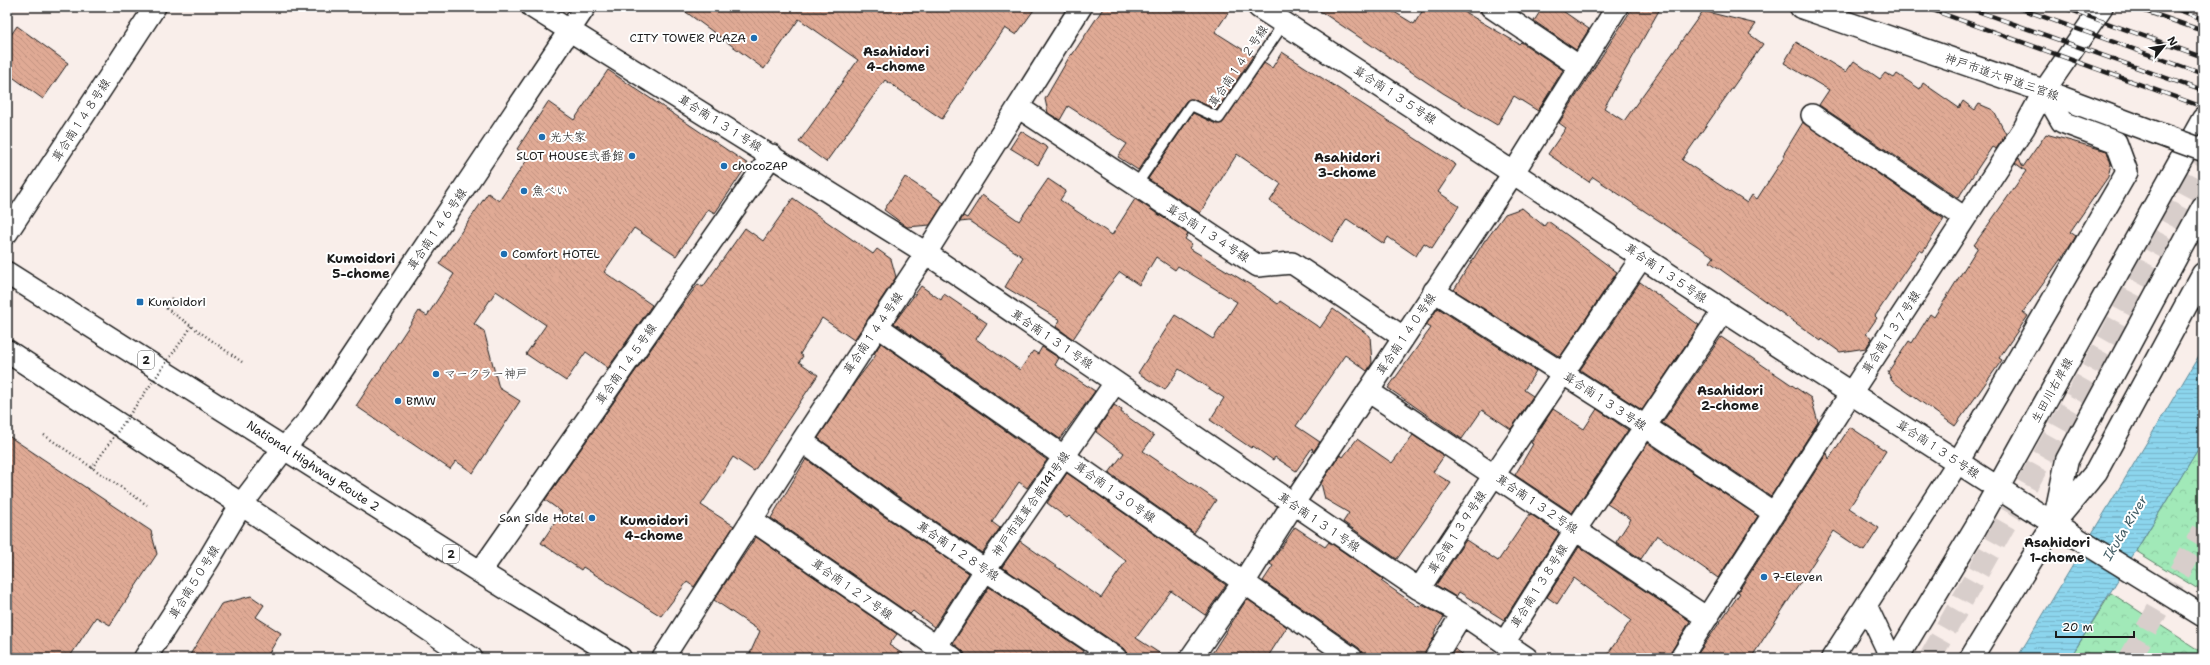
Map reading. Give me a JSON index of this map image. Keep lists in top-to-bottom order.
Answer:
{
  "streets": {
    "main road": [
      "神戸市道六甲道三宮線",
      "葺合南１３５号線",
      "葺合南１４０号線",
      "2",
      "生田川右岸線",
      "National Highway Route 2",
      "葺合南５０号線"
    ],
    "street": [
      "葺合南１４８号線",
      "葺合南１３１号線",
      "葺合南１４６号線",
      "葺合南１３４号線",
      "葺合南１３７号線",
      "葺合南１４４号線",
      "葺合南１４５号線",
      "葺合南１３３号線",
      "葺合南１３０号線",
      "神戸市道葺合南141号線",
      "葺合南１３２号線",
      "葺合南１３９号線",
      "葺合南１２８号線",
      "葺合南１３８号線",
      "葺合南１２７号線"
    ],
    "lane": ["葺合南１４２号線"]
  },
  "crossings": [
    ["葺合南１４２号線", "葺合南１３５号線"],
    ["葺合南１４２号線", "葺合南１３４号線"],
    ["神戸市道六甲道三宮線", "葺合南１３７号線"],
    ["葺合南１３５号線", "葺合南１３７号線"],
    ["葺合南１３５号線", "葺合南１４０号線"],
    ["葺合南１３５号線", "生田川右岸線"],
    ["葺合南１３５号線", "葺合南１３９号線"],
    ["葺合南１３５号線", "葺合南１３８号線"],
    ["葺合南１３１号線", "葺合南１４６号線"],
    ["葺合南１３１号線", "葺合南１４４号線"],
    ["葺合南１３１号線", "葺合南１４０号線"],
    ["葺合南１３１号線", "葺合南１４５号線"],
    ["葺合南１３１号線", "神戸市道葺合南141号線"],
    ["葺合南１３１号線", "葺合南１３９号線"],
    ["葺合南１３１号線", "葺合南１３８号線"],
    ["葺合南１４６号線", "National Highway Route 2"],
    ["葺合南１４６号線", "葺合南５０号線"],
    ["葺合南１３４号線", "葺合南１４４号線"],
    ["葺合南１３４号線", "葺合南１４０号線"],
    ["葺合南１３７号線", "葺合南１３３号線"],
    ["葺合南１３７号線", "葺合南１３２号線"],
    ["葺合南１４４号線", "葺合南１３０号線"],
    ["葺合南１４４号線", "葺合南１２８号線"],
    ["葺合南１４４号線", "葺合南１２７号線"],
    ["葺合南１４０号線", "葺合南１３３号線"],
    ["葺合南１４０号線", "葺合南１３０号線"],
    ["葺合南１４０号線", "葺合南１３２号線"],
    ["葺合南１４５号線", "National Highway Route 2"],
    ["葺合南１３３号線", "葺合南１３９号線"],
    ["葺合南１３３号線", "葺合南１３８号線"],
    ["National Highway Route 2", "葺合南５０号線"],
    ["葺合南１３０号線", "神戸市道葺合南141号線"],
    ["神戸市道葺合南141号線", "葺合南１２８号線"],
    ["神戸市道葺合南141号線", "葺合南１２７号線"],
    ["葺合南１３２号線", "葺合南１３９号線"],
    ["葺合南１３２号線", "葺合南１３８号線"]
  ],
  "districts": [
    "Asahidori 4-chome",
    "Asahidori 3-chome",
    "Kumoidori 5-chome",
    "Asahidori 2-chome",
    "Kumoidori 4-chome",
    "Asahidori 1-chome"
  ],
  "water": ["Ikuta River"],
  "places": {
    "other": [
      "CITY TOWER PLAZA",
      "光大家",
      "SLOT HOUSE弐番館",
      "chocoZAP",
      "魚べい",
      "Comfort HOTEL",
      "マークラー神戸",
      "BMW",
      "San Side Hotel",
      "7-Eleven"
    ],
    "transit": ["Kumoidori"]
  },
  "scale_bar": "20 m",
  "north": "top right"
}
